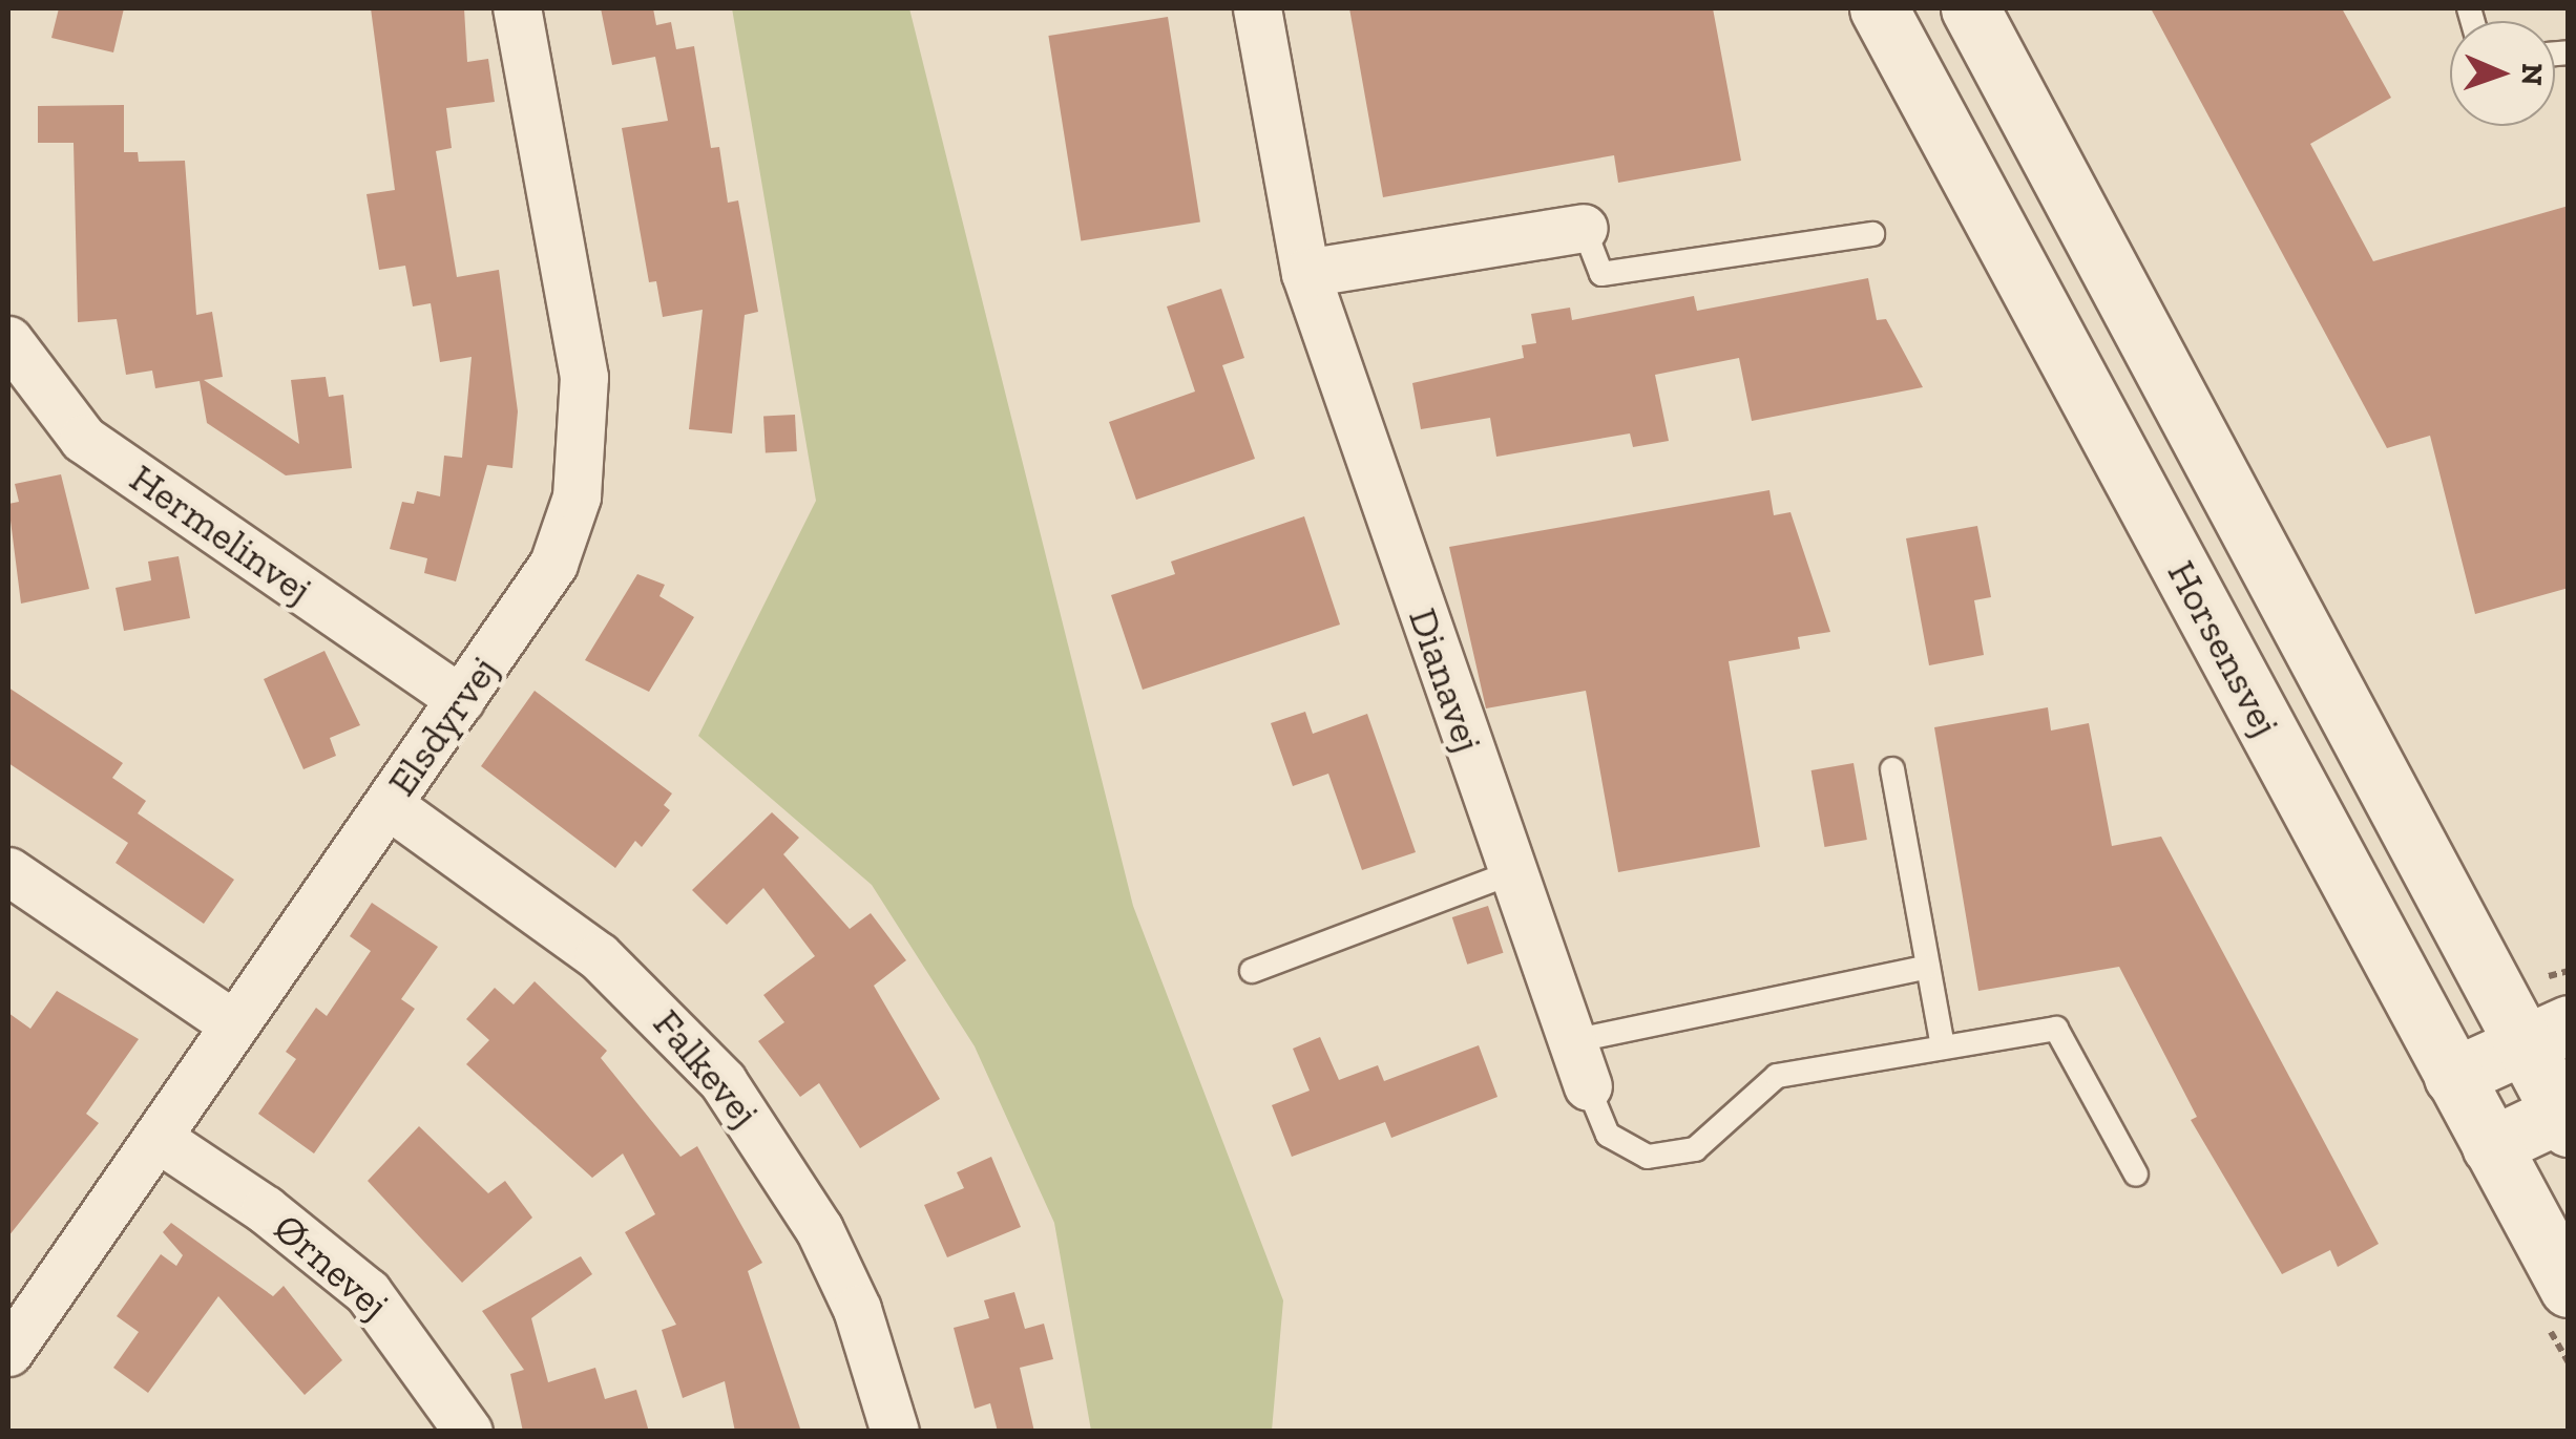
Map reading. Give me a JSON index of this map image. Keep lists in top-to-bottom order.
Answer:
{
  "streets": {
    "main road": ["Horsensvej"],
    "street": [
      "Hermelinvej",
      "Dianavej",
      "Elsdyrvej",
      "Falkevej",
      "Ørnevej"
    ]
  },
  "crossings": [
    ["Hermelinvej", "Elsdyrvej"],
    ["Elsdyrvej", "Falkevej"],
    ["Elsdyrvej", "Ørnevej"]
  ],
  "north": "right"
}
